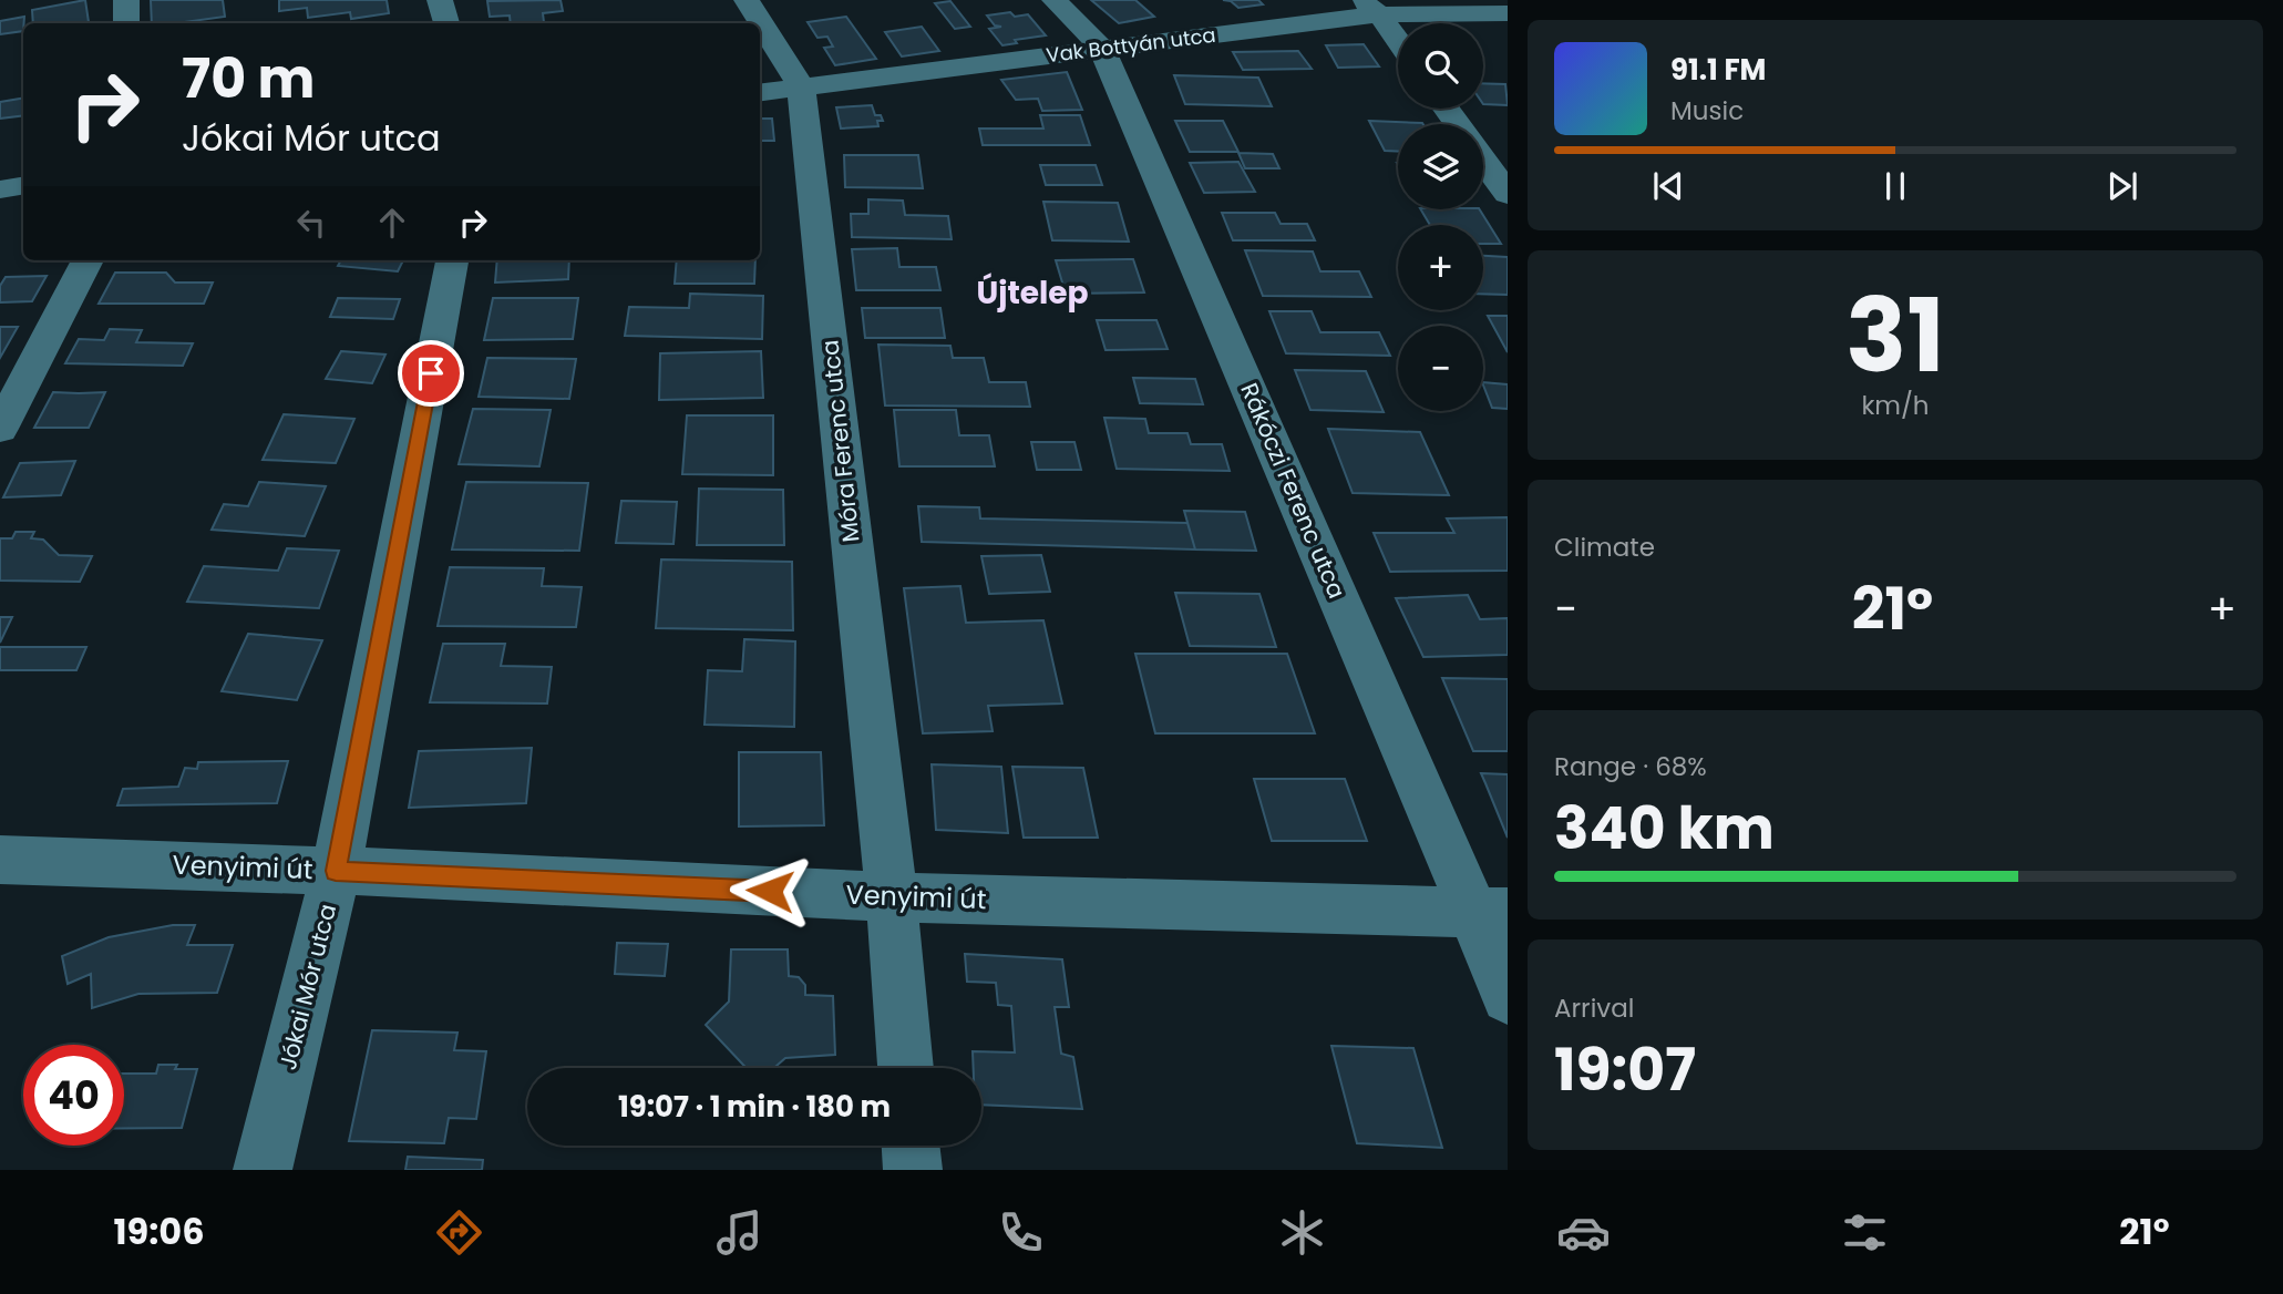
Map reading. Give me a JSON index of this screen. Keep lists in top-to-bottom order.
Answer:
{
  "streets": {
    "street": [
      "Vak Bottyán utca",
      "Móra Ferenc utca",
      "Rákóczi Ferenc utca",
      "Venyimi út",
      "Jókai Mór utca"
    ]
  },
  "crossings": [
    ["Vak Bottyán utca", "Móra Ferenc utca"],
    ["Vak Bottyán utca", "Rákóczi Ferenc utca"],
    ["Móra Ferenc utca", "Venyimi út"],
    ["Rákóczi Ferenc utca", "Venyimi út"],
    ["Venyimi út", "Jókai Mór utca"]
  ],
  "districts": ["Újtelep"],
  "page": {
    "map_buttons": ["+", "−"],
    "turn": ["70 m", "Jókai Mór utca"],
    "song": ["91.1 FM", "Music"],
    "tile": [
      ["31", "km/h"],
      "Climate",
      ["Range · 68%", "340 km"],
      ["Arrival", "19:07"]
    ],
    "heat": ["−", "21°", "+"],
    "limit": "40",
    "trip": "19:07 · 1 min · 180 m",
    "tabs": ["19:06", "21°"]
  }
}
